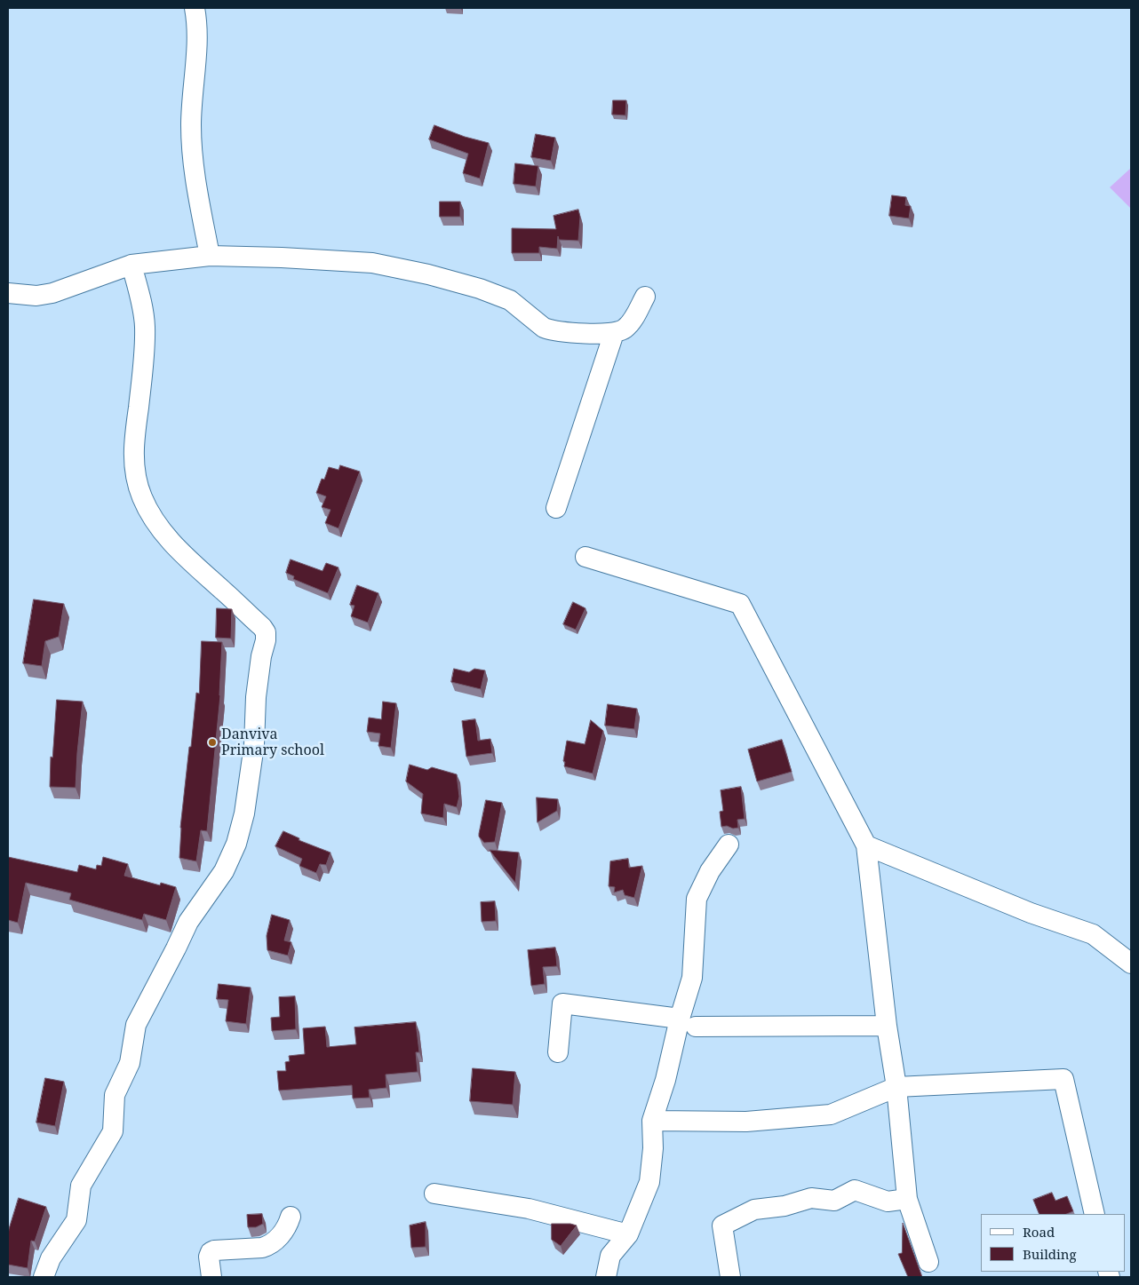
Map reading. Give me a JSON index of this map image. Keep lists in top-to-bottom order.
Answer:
{
  "places": ["Danviva Primary school"],
  "legend": ["Road", "Building"]
}
